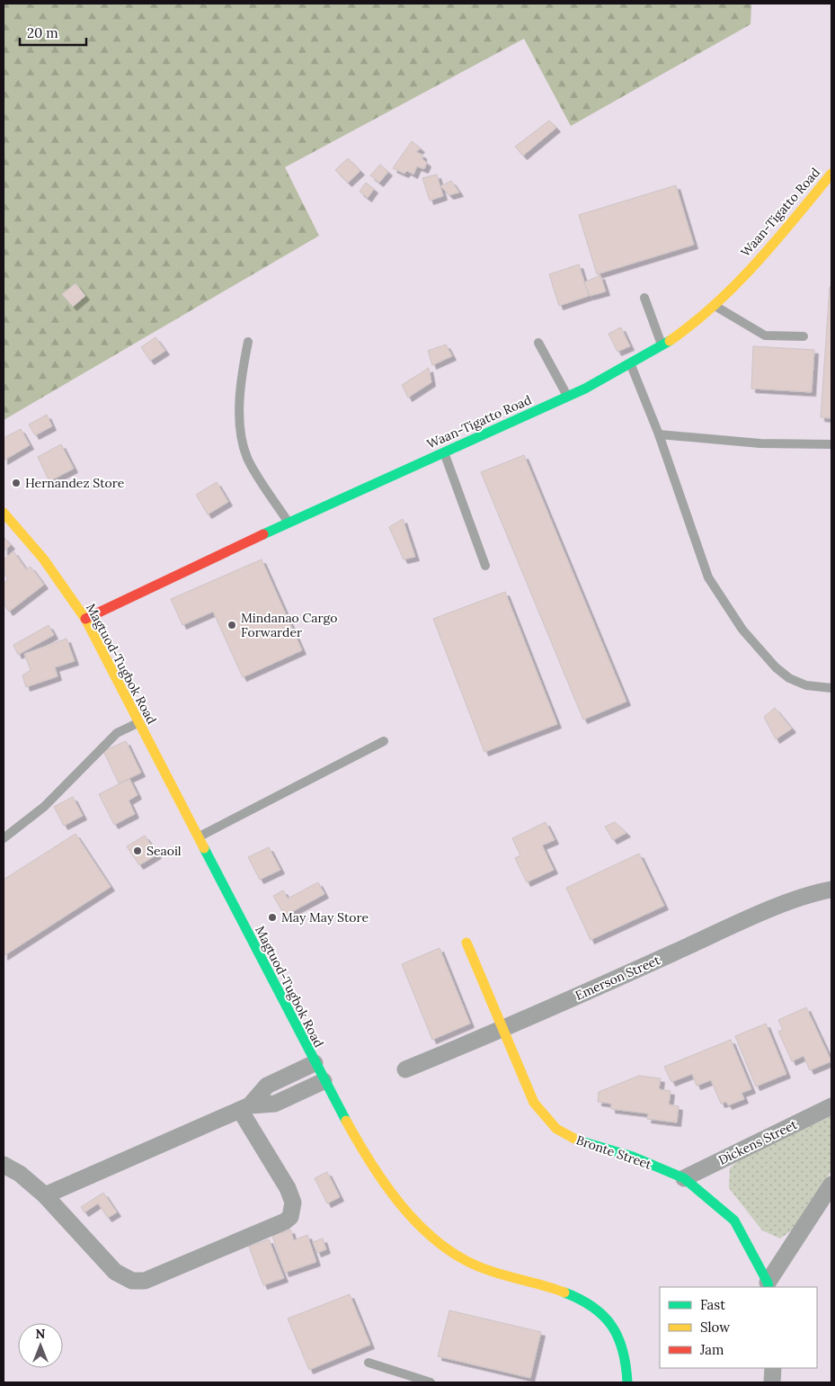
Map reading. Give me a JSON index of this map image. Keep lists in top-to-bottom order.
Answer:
{
  "streets": {
    "street": [
      "Waan-Tigatto Road",
      "Magtuod-Tugbok Road",
      "Emerson Street",
      "Dickens Street",
      "Bronte Street"
    ]
  },
  "crossings": [
    ["Waan-Tigatto Road", "Magtuod-Tugbok Road"],
    ["Emerson Street", "Bronte Street"],
    ["Dickens Street", "Bronte Street"]
  ],
  "places": [
    "Hernandez Store",
    "Mindanao Cargo Forwarder",
    "Seaoil",
    "May May Store"
  ],
  "legend": ["Fast", "Slow", "Jam"],
  "scale_bar": "20 m",
  "north": "top"
}
